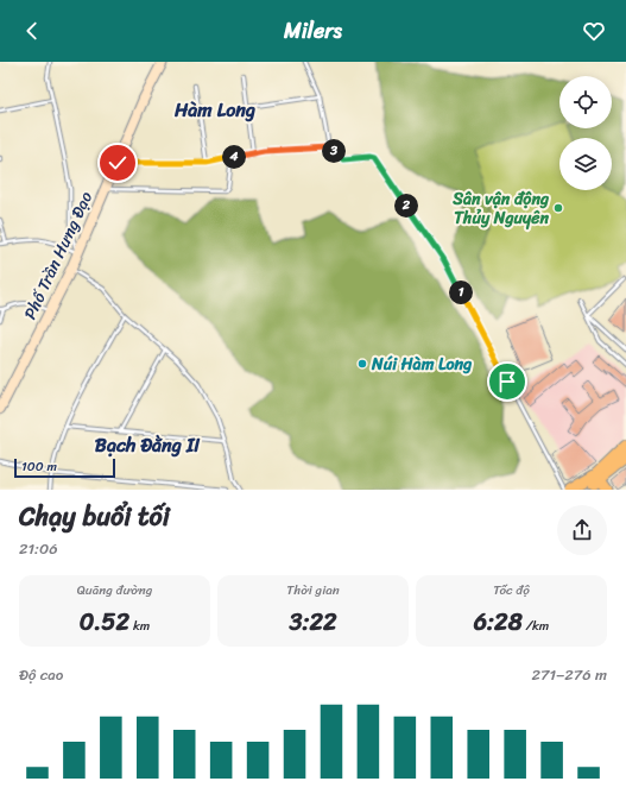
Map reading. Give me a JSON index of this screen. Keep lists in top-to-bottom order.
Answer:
{
  "streets": {
    "street": ["Phố Trần Hưng Đạo"]
  },
  "districts": ["Hàm Long", "Bạch Đằng II"],
  "places": ["Sân vận động Thủy Nguyên", "Núi Hàm Long"],
  "scale_bar": "100 m",
  "page": {
    "header": "Milers",
    "pins": [
      "3",
      "4",
      "2",
      "1"
    ],
    "scale": "100 m",
    "heading": ["Chạy buổi tối", "21:06"],
    "stats": [
      ["Quãng đường", "0.52 km"],
      ["Thời gian", "3:22"],
      ["Tốc độ", "6:28 /km"]
    ],
    "chart": ["Độ cao", "271–276 m"]
  }
}
